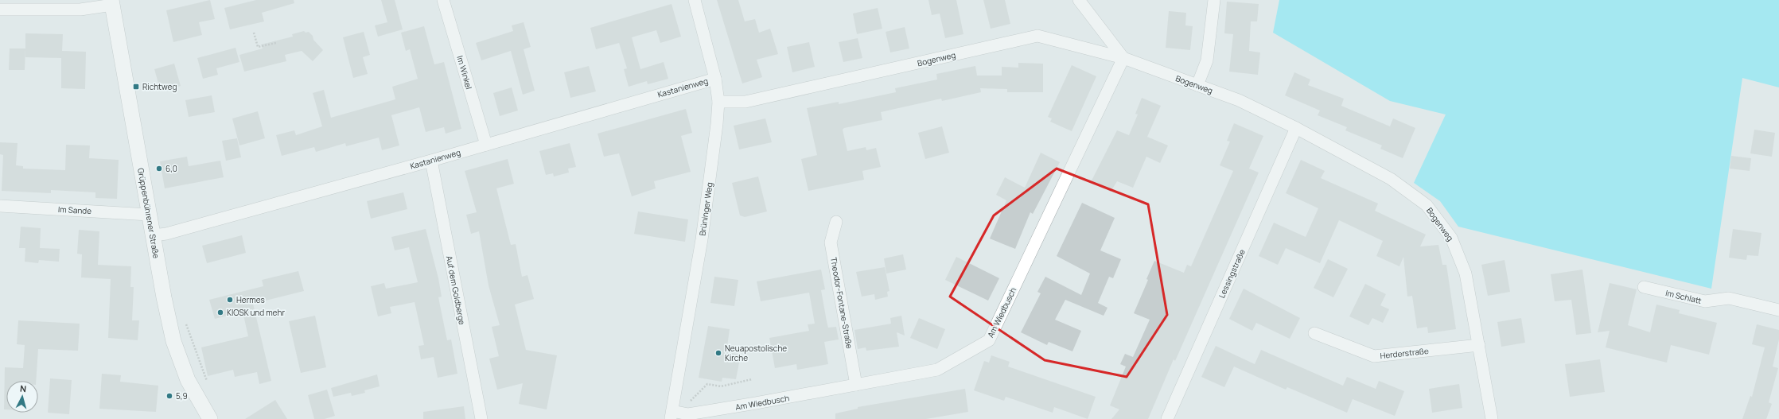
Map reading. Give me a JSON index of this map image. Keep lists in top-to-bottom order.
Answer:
{
  "streets": {
    "street": [
      "Bogenweg",
      "Im Winkel",
      "Kastanienweg",
      "Brüninger Weg",
      "Im Sande",
      "Grüppenbührener Straße",
      "Lessingstraße",
      "Auf dem Goldberge",
      "Im Schlatt",
      "Theodor-Fontane-Straße",
      "Am Wiedbusch",
      "Herderstraße"
    ]
  },
  "crossings": [
    ["Bogenweg", "Brüninger Weg"],
    ["Bogenweg", "Lessingstraße"],
    ["Bogenweg", "Am Wiedbusch"],
    ["Bogenweg", "Herderstraße"],
    ["Im Winkel", "Kastanienweg"],
    ["Kastanienweg", "Brüninger Weg"],
    ["Kastanienweg", "Grüppenbührener Straße"],
    ["Kastanienweg", "Auf dem Goldberge"],
    ["Brüninger Weg", "Am Wiedbusch"],
    ["Im Sande", "Grüppenbührener Straße"],
    ["Theodor-Fontane-Straße", "Am Wiedbusch"]
  ],
  "places": {
    "transit": ["Richtweg"],
    "other": [
      "6,0",
      "Hermes",
      "KIOSK und mehr",
      "Neuapostolische Kirche",
      "5,9"
    ]
  },
  "north": "top"
}
